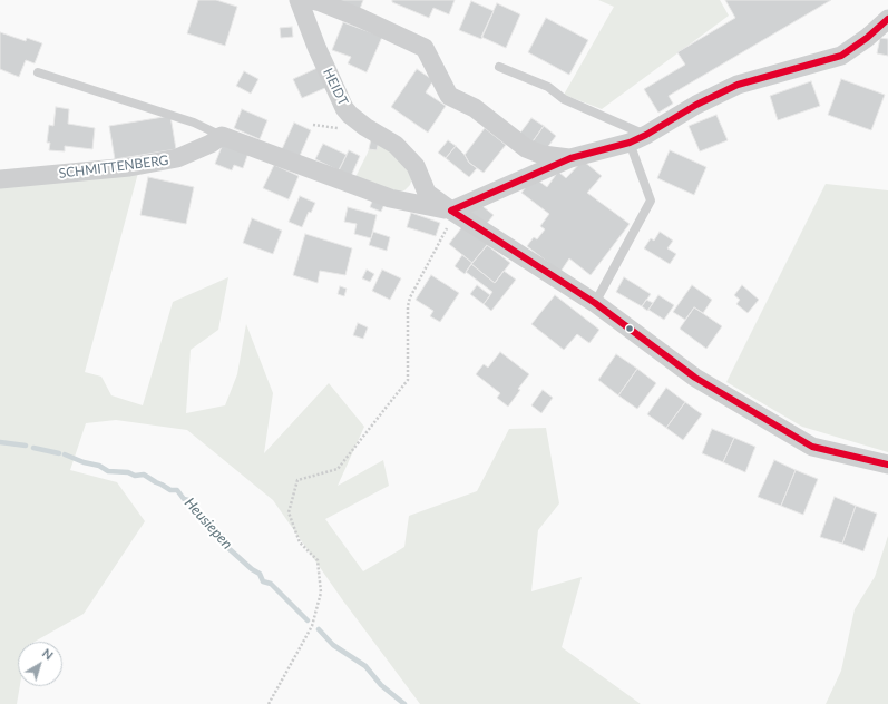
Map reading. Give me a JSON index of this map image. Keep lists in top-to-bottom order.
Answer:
{
  "streets": {
    "street": ["HEIDT", "SCHMITTENBERG"]
  },
  "water": ["Heusiepen"],
  "north": "top right"
}
